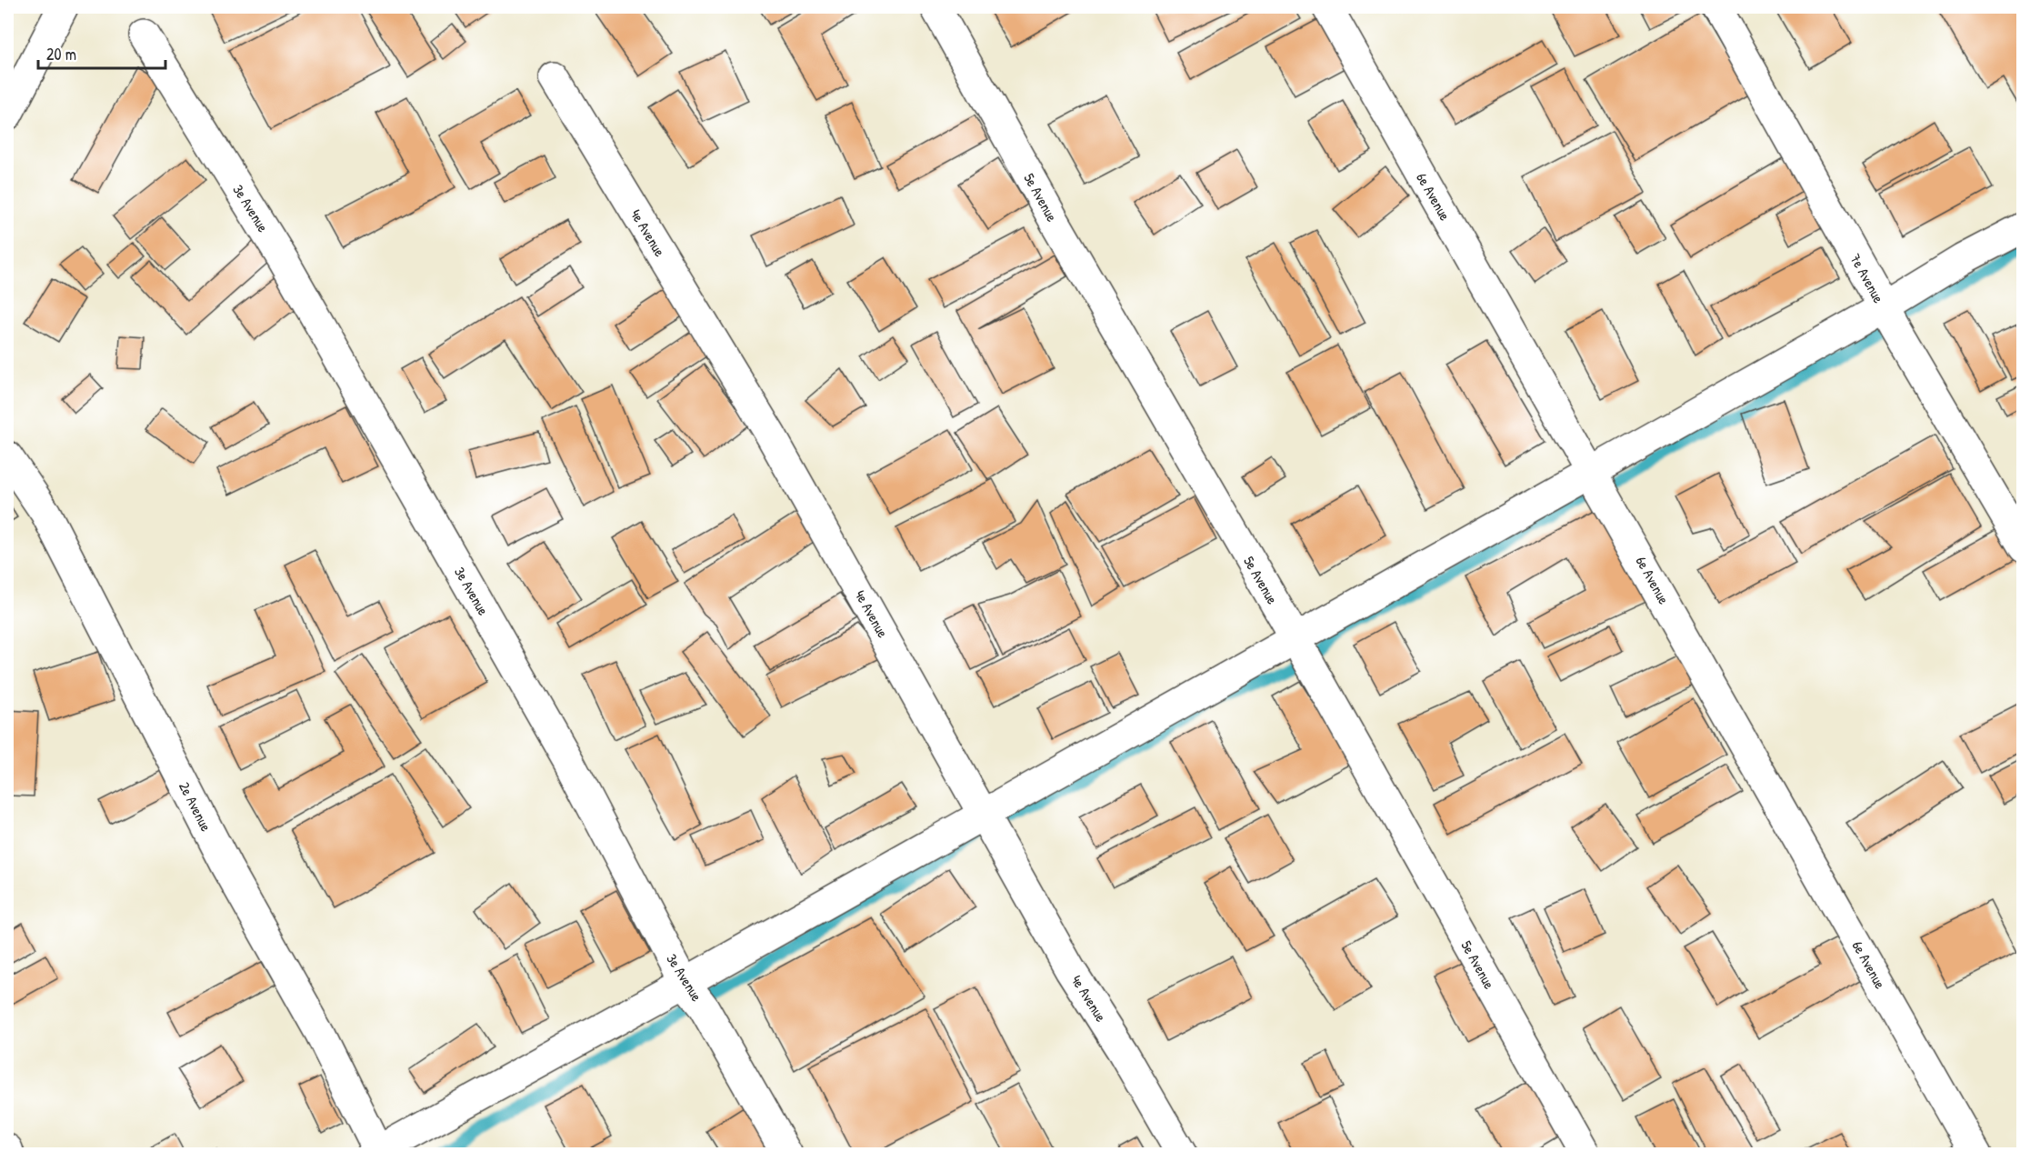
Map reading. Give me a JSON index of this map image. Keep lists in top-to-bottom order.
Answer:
{
  "streets": {
    "street": [
      "6e Avenue",
      "5e Avenue",
      "3e Avenue",
      "4e Avenue",
      "7e Avenue",
      "2e Avenue"
    ]
  },
  "scale_bar": "20 m"
}
